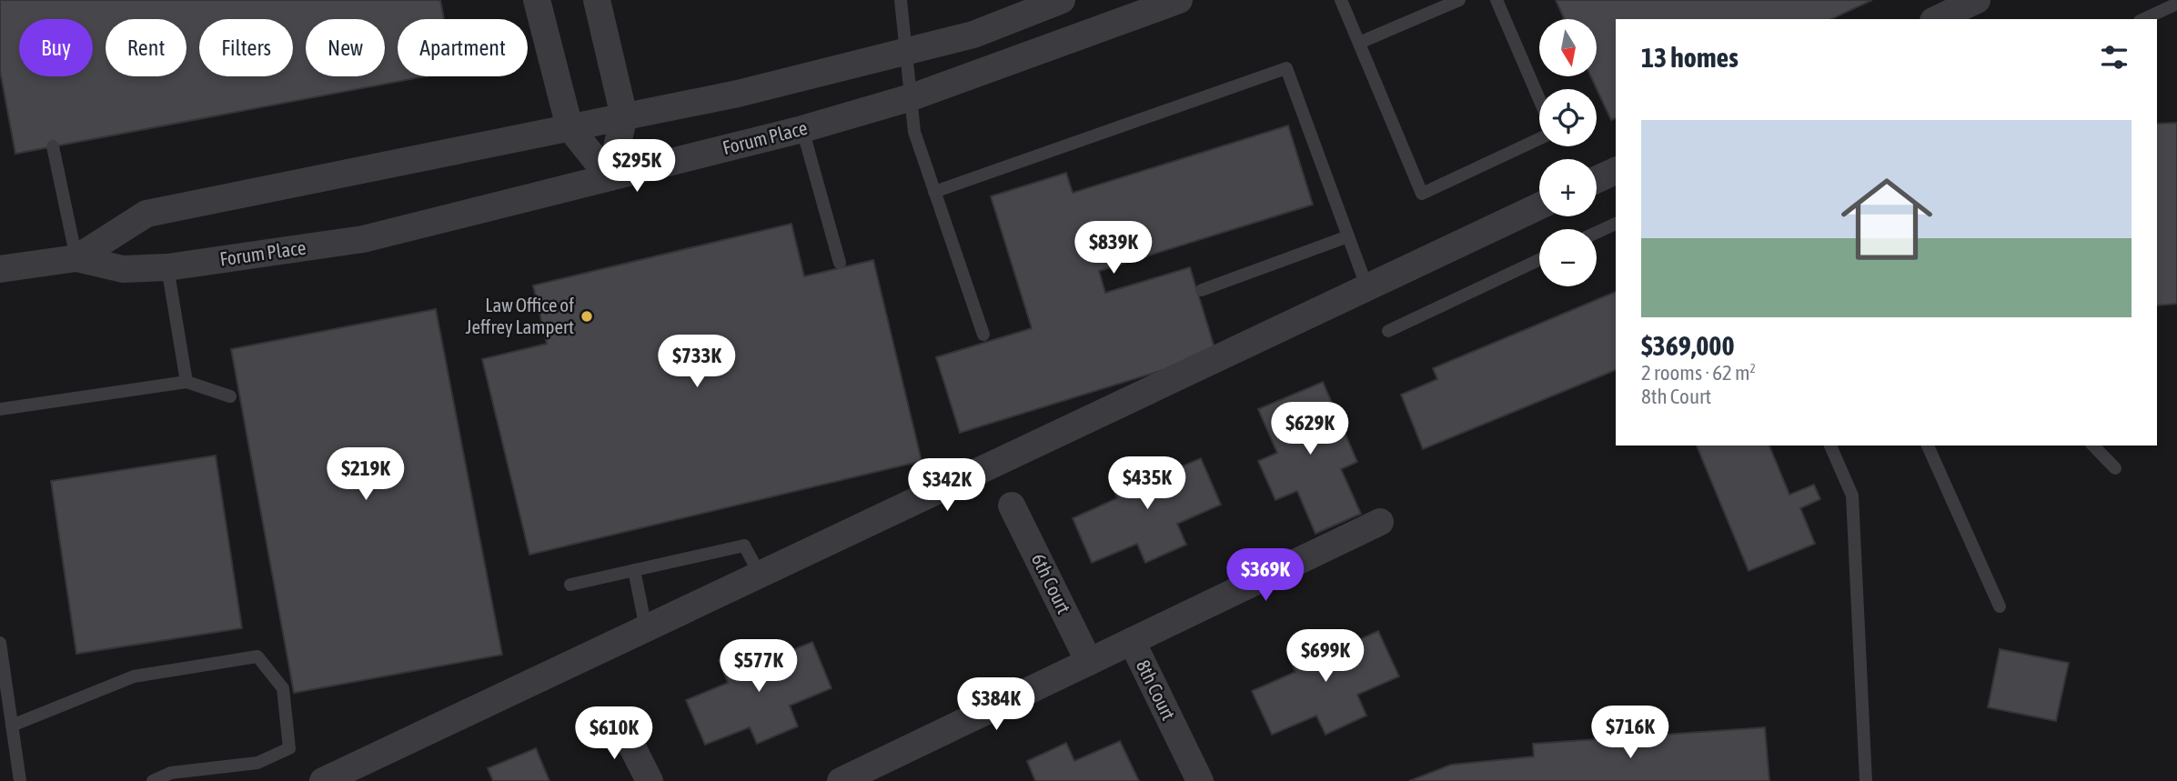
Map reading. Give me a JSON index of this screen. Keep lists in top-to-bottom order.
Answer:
{
  "streets": {
    "street": ["Forum Place", "6th Court", "8th Court"]
  },
  "places": ["Law Office of Jeffrey Lampert"],
  "north": "bottom",
  "page": {
    "map_buttons": ["+", "−"],
    "chip": [
      "Buy",
      "Rent",
      "Filters",
      "New",
      "Apartment"
    ],
    "heading": "13 homes",
    "list": [
      {
        "name": "$369,000",
        "note": "2 rooms · 62 m² · 8th Court"
      }
    ],
    "price": [
      "$295K",
      "$839K",
      "$733K",
      "$629K",
      "$219K",
      "$435K",
      "$342K",
      "$369K",
      "$699K",
      "$577K",
      "$384K",
      "$716K",
      "$610K"
    ]
  }
}
